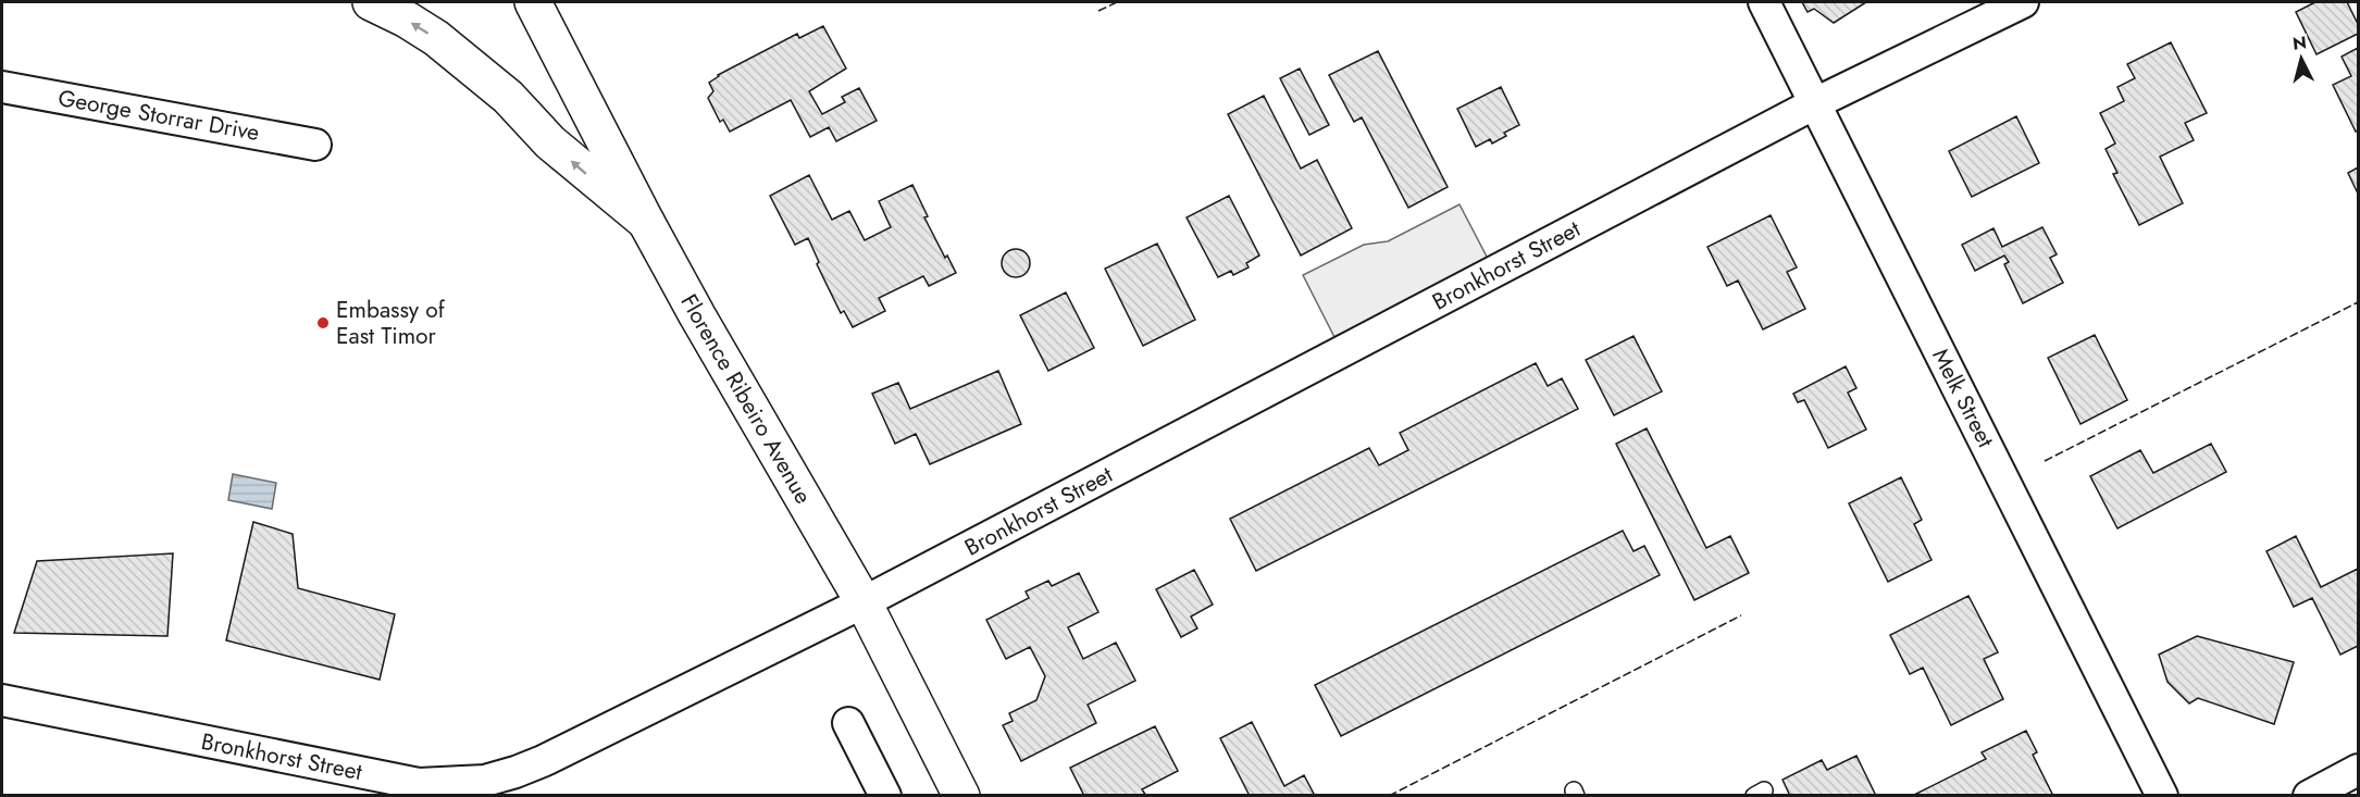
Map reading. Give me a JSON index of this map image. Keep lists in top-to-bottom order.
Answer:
{
  "streets": {
    "main road": ["Florence Ribeiro Avenue"],
    "street": ["George Storrar Drive", "Bronkhorst Street", "Melk Street"]
  },
  "crossings": [
    ["Bronkhorst Street", "Melk Street"],
    ["Bronkhorst Street", "Florence Ribeiro Avenue"]
  ],
  "places": ["Embassy of East Timor"],
  "north": "top"
}
